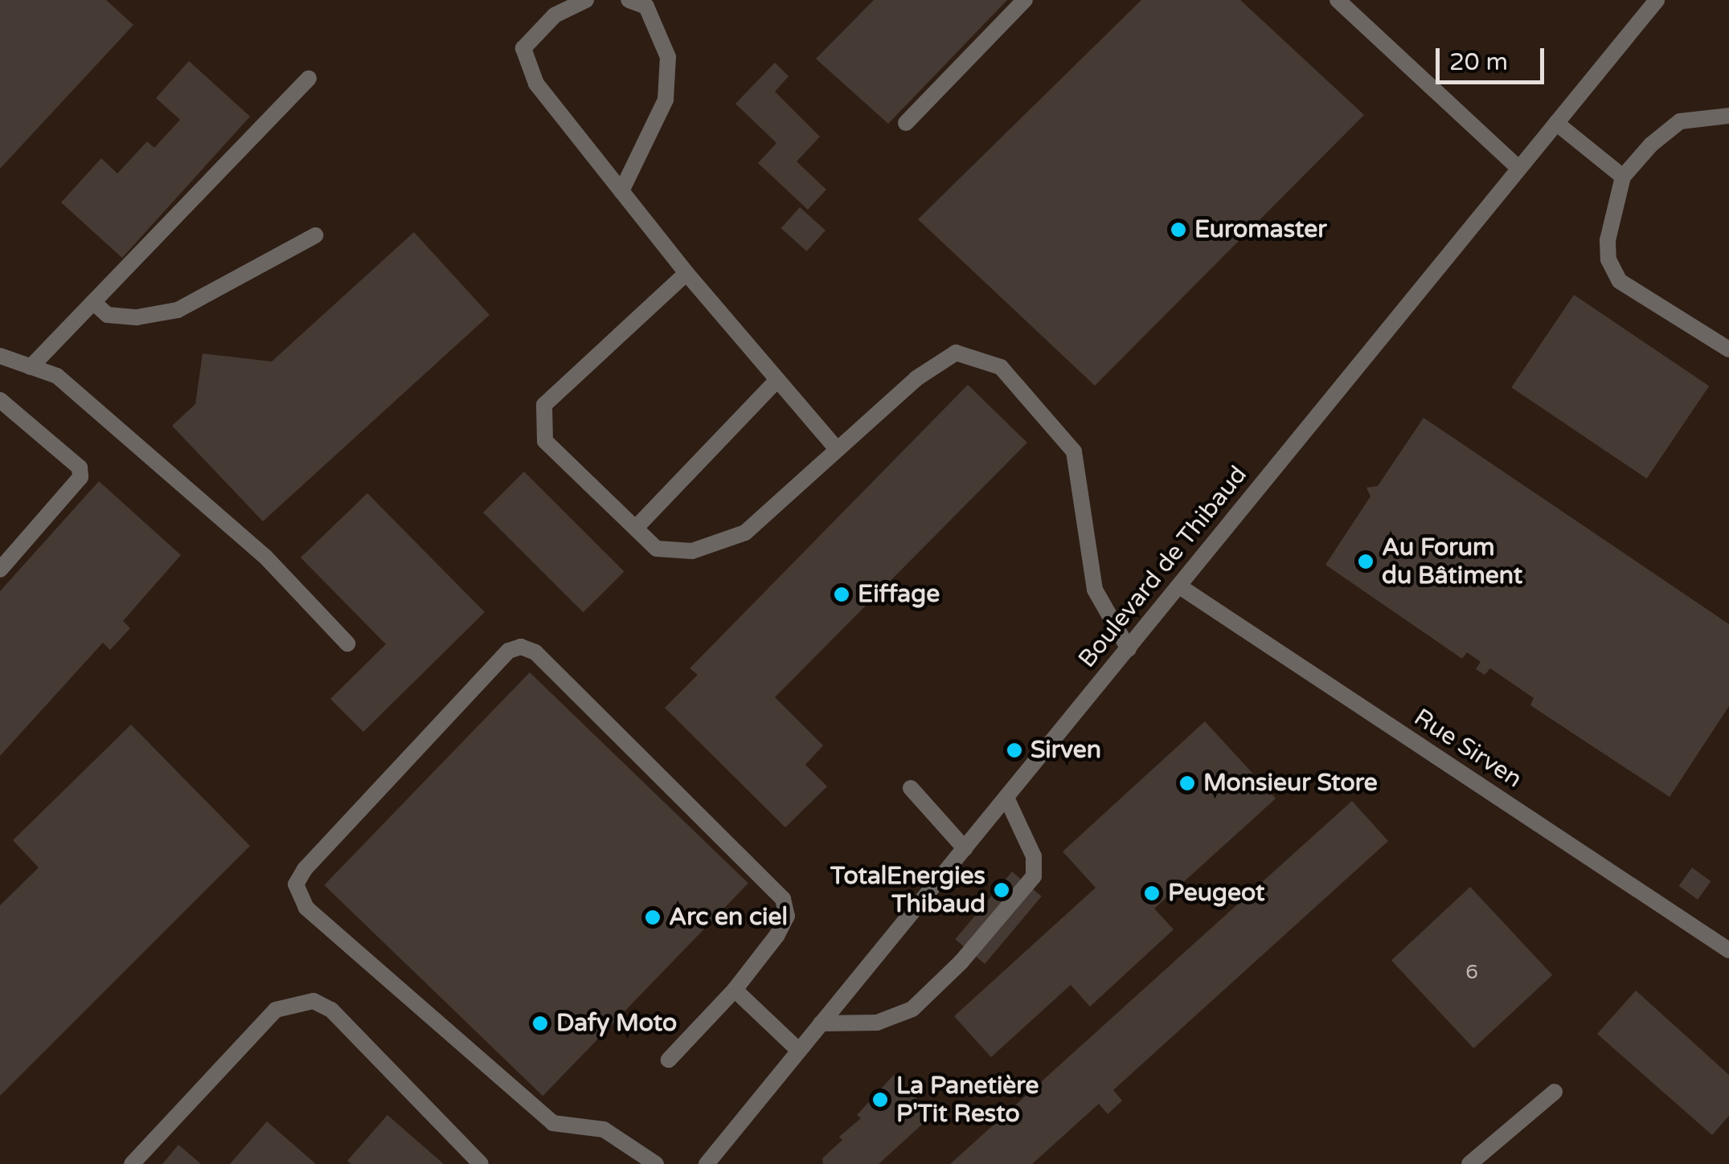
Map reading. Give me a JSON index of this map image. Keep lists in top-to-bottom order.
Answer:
{
  "streets": {
    "street": ["Boulevard de Thibaud", "Rue Sirven"]
  },
  "crossings": [
    ["Boulevard de Thibaud", "Rue Sirven"]
  ],
  "places": [
    "Euromaster",
    "Au Forum du Bâtiment",
    "Eiffage",
    "Sirven",
    "Monsieur Store",
    "TotalEnergies Thibaud",
    "Peugeot",
    "Arc en ciel",
    "Dafy Moto",
    "La Panetière P'Tit Resto"
  ],
  "house_numbers": ["6"],
  "scale_bar": "20 m"
}
